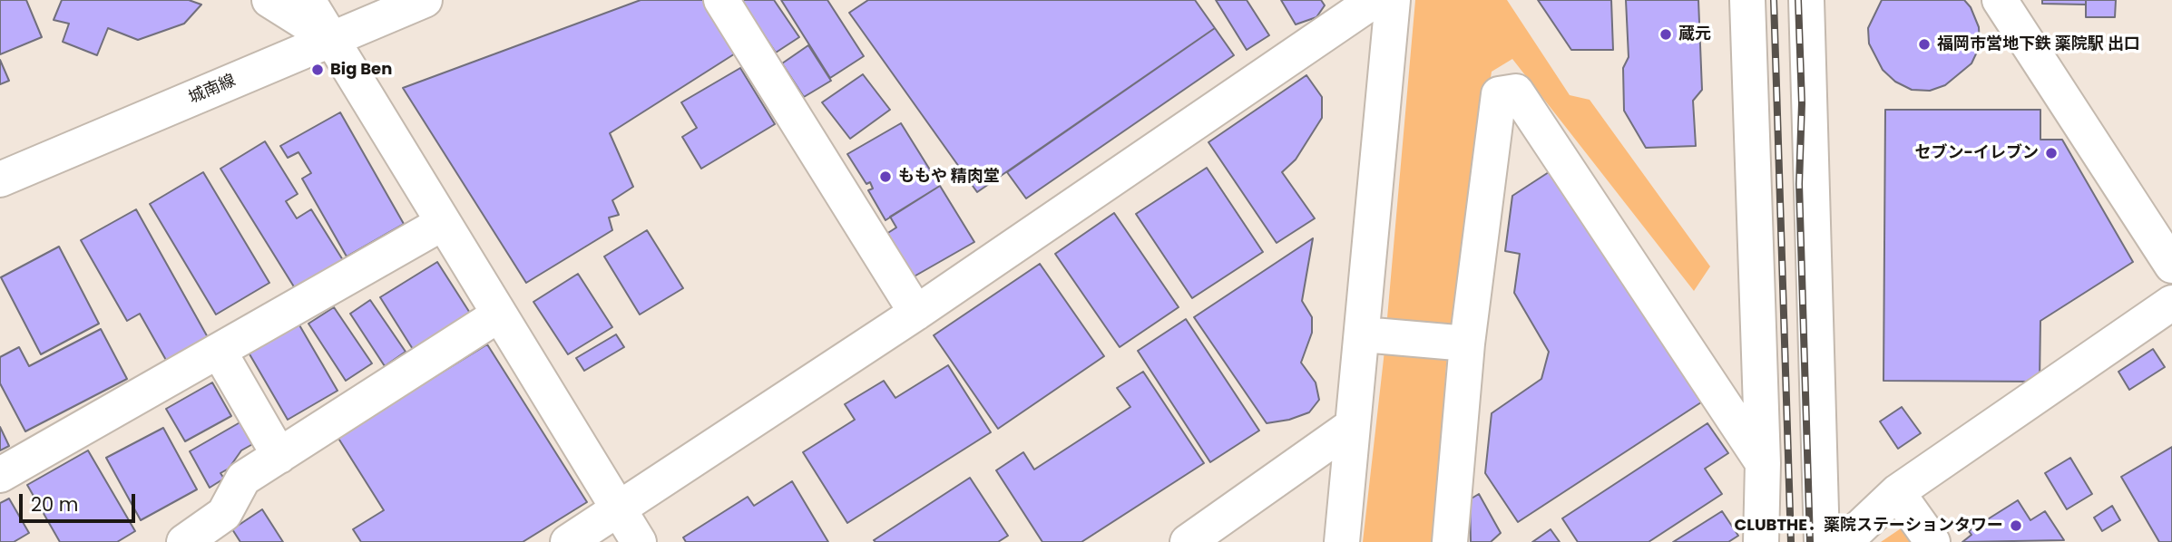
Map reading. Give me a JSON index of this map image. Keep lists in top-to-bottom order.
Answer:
{
  "streets": {
    "street": ["城南線"]
  },
  "places": [
    "蔵元",
    "福岡市営地下鉄 薬院駅 出口",
    "Big Ben",
    "セブン-イレブン",
    "ももや 精肉堂",
    "CLUBTHE．薬院ステーションタワー"
  ],
  "scale_bar": "20 m"
}
